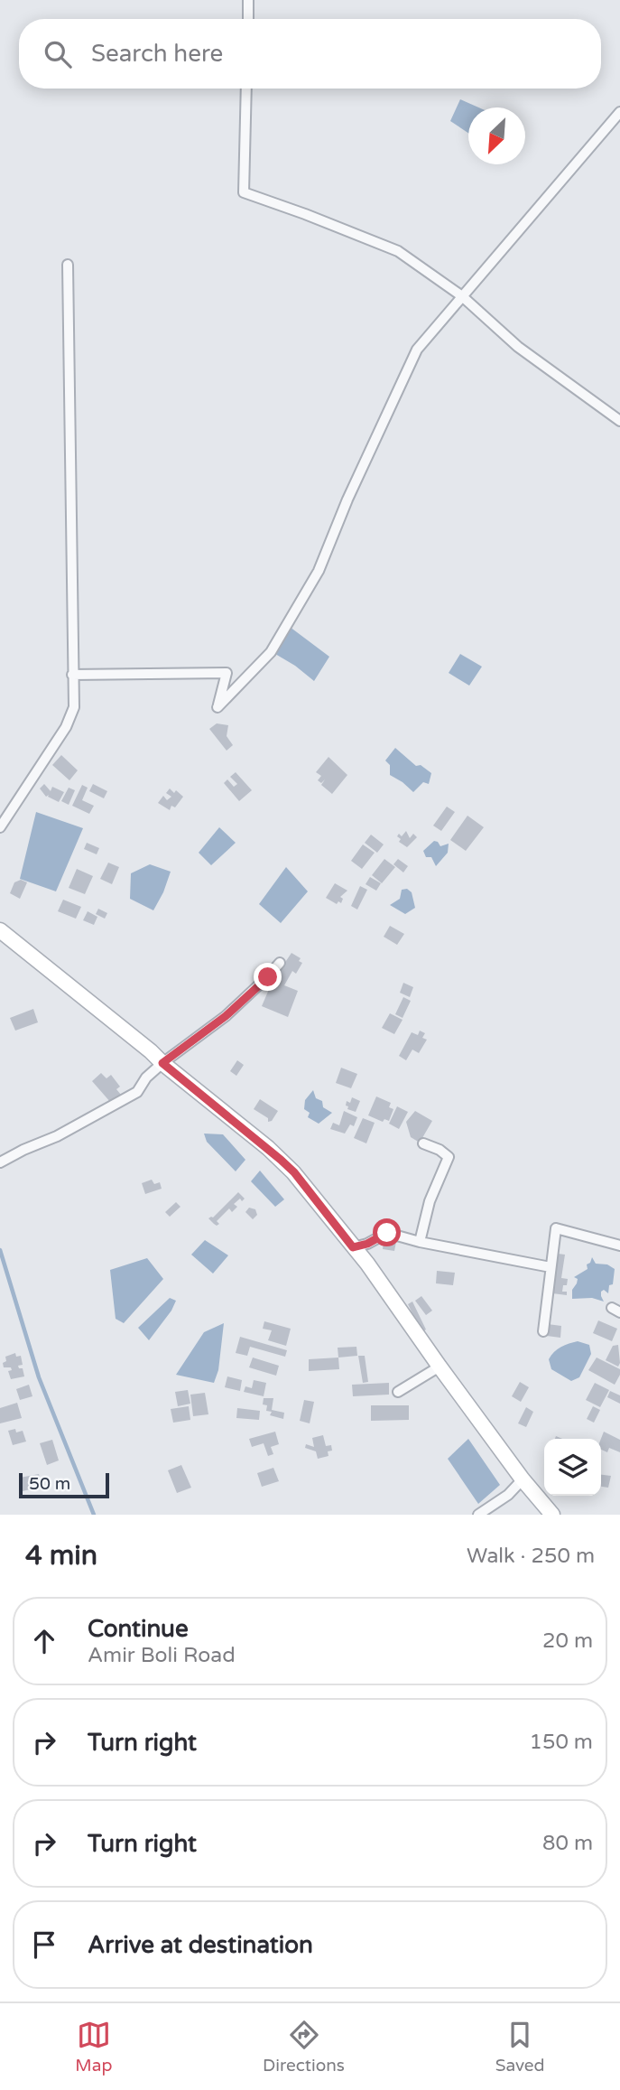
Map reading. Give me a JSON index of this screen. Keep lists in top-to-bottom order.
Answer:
{
  "scale_bar": "50 m",
  "north": "bottom left",
  "page": {
    "search": "Search here",
    "scale": "50 m",
    "heading": ["4 min", "Walk · 250 m"],
    "list": [
      ["Continue", "Amir Boli Road", "20 m"],
      ["Turn right", "150 m"],
      ["Turn right", "80 m"],
      "Arrive at destination"
    ],
    "nav": ["Map", "Directions", "Saved"]
  }
}
